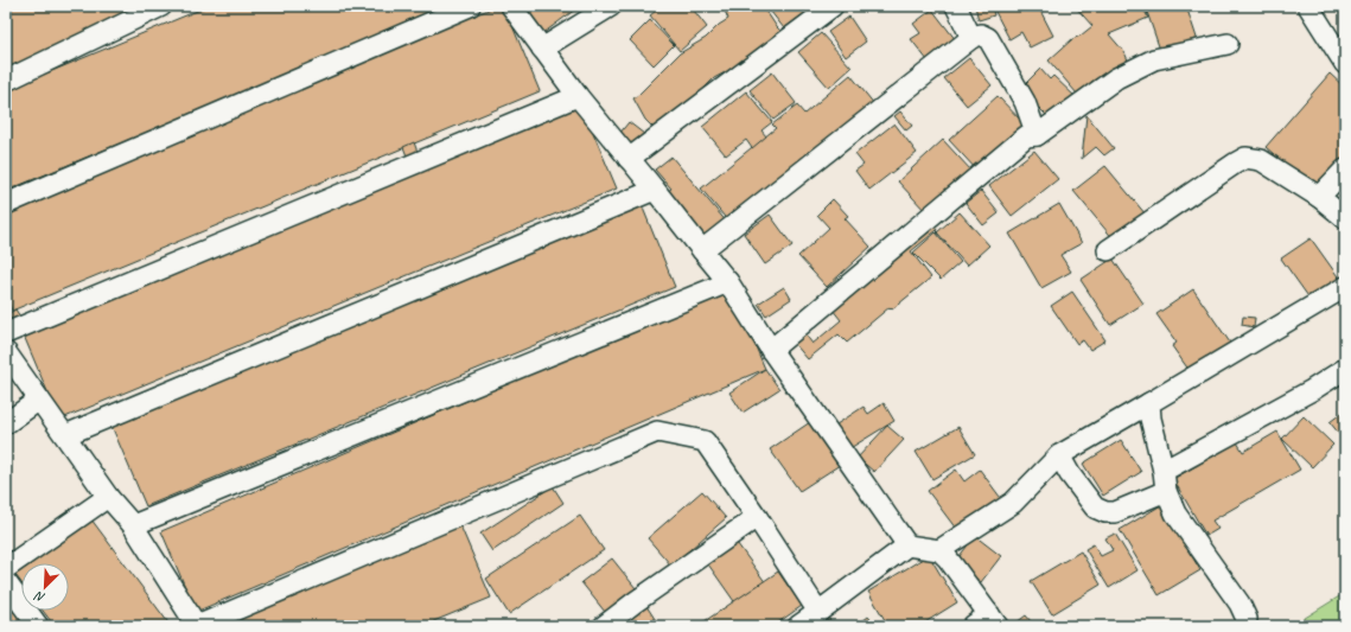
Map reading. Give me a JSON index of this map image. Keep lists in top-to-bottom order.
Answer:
{
  "north": "bottom left"
}
